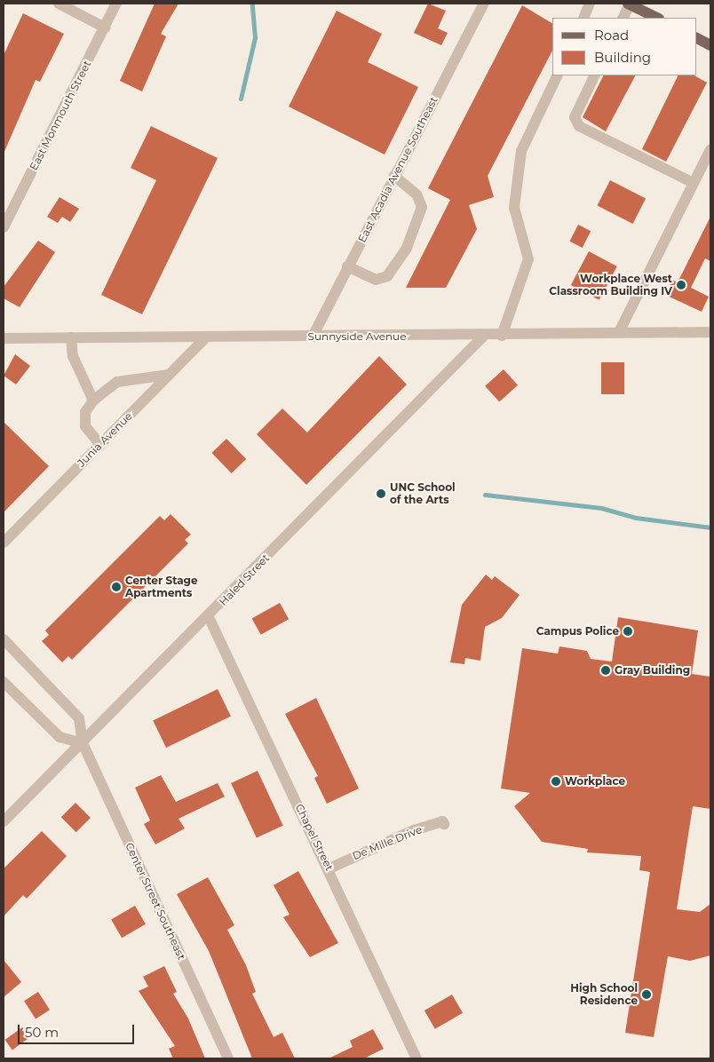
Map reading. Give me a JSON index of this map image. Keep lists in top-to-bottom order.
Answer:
{
  "streets": {
    "street": [
      "East Monmouth Street",
      "East Acadia Avenue Southeast",
      "Sunnyside Avenue",
      "Junia Avenue",
      "Haled Street",
      "Chapel Street",
      "De Mille Drive",
      "Center Street Southeast"
    ]
  },
  "crossings": [
    ["East Acadia Avenue Southeast", "Sunnyside Avenue"],
    ["Sunnyside Avenue", "Junia Avenue"],
    ["Sunnyside Avenue", "Haled Street"],
    ["Haled Street", "Chapel Street"],
    ["Haled Street", "Center Street Southeast"],
    ["Chapel Street", "De Mille Drive"]
  ],
  "places": [
    "Workplace West Classroom Building IV",
    "UNC School of the Arts",
    "Center Stage Apartments",
    "Campus Police",
    "Gray Building",
    "Workplace",
    "High School Residence"
  ],
  "legend": ["Road", "Building"],
  "scale_bar": "50 m"
}
